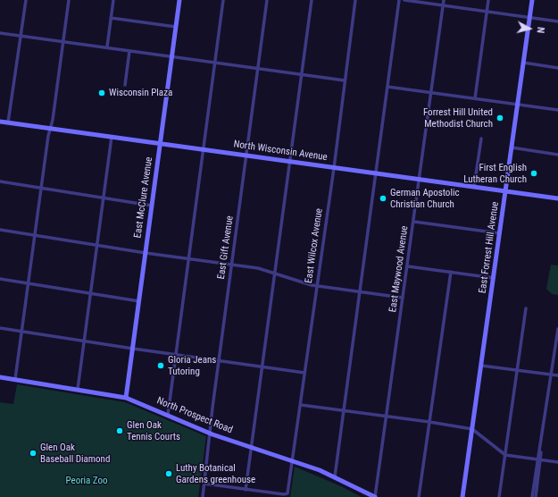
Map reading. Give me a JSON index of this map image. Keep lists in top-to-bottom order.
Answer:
{
  "streets": {
    "street": [
      "North Wisconsin Avenue",
      "East McClure Avenue",
      "East Wilcox Avenue",
      "East Gift Avenue",
      "East Forrest Hill Avenue",
      "East Maywood Avenue",
      "North Prospect Road"
    ]
  },
  "crossings": [
    ["North Wisconsin Avenue", "East McClure Avenue"],
    ["North Wisconsin Avenue", "East Wilcox Avenue"],
    ["North Wisconsin Avenue", "East Gift Avenue"],
    ["North Wisconsin Avenue", "East Forrest Hill Avenue"],
    ["North Wisconsin Avenue", "East Maywood Avenue"],
    ["East McClure Avenue", "North Prospect Road"],
    ["East Wilcox Avenue", "North Prospect Road"],
    ["East Gift Avenue", "North Prospect Road"],
    ["East Maywood Avenue", "North Prospect Road"]
  ],
  "parks": ["Peoria Zoo"],
  "places": [
    "Wisconsin Plaza",
    "Forrest Hill United Methodist Church",
    "First English Lutheran Church",
    "German Apostolic Christian Church",
    "Gloria Jeans Tutoring",
    "Glen Oak Tennis Courts",
    "Glen Oak Baseball Diamond",
    "Luthy Botanical Gardens greenhouse"
  ],
  "north": "right"
}
